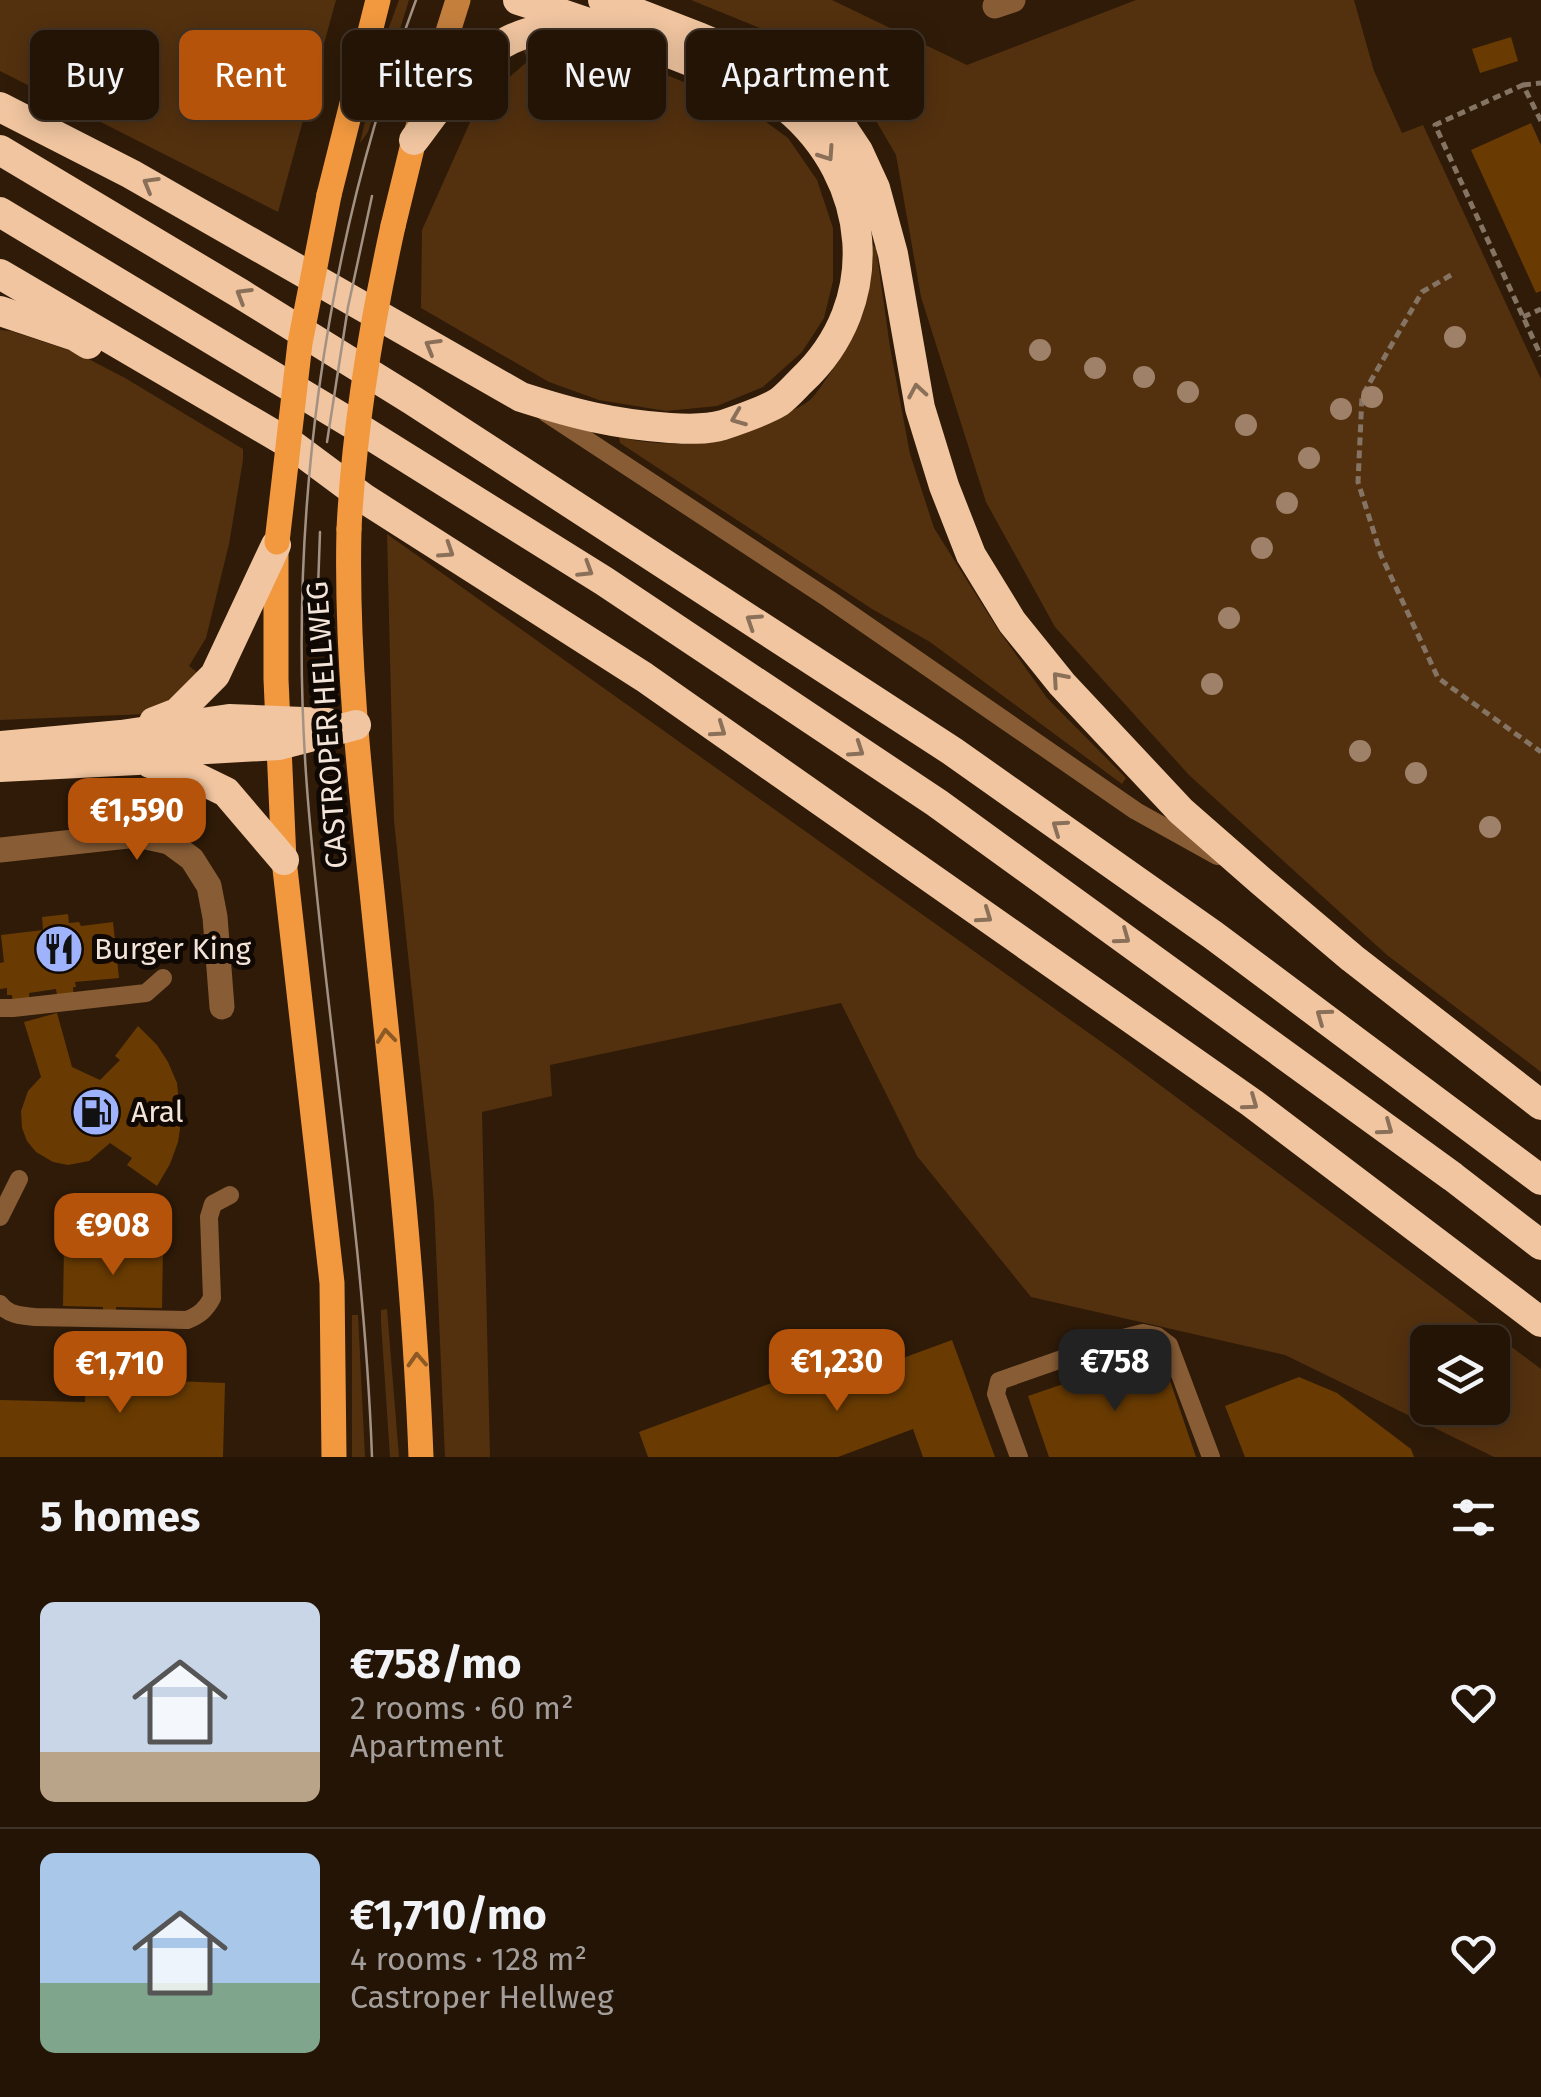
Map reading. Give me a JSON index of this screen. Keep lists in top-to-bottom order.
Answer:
{
  "streets": {
    "main road": ["CASTROPER HELLWEG"]
  },
  "places": {
    "restaurant": ["Burger King"],
    "fuel station": ["Aral"]
  },
  "page": {
    "chip": [
      "Buy",
      "Rent",
      "Filters",
      "New",
      "Apartment"
    ],
    "price": [
      "€1,590",
      "€908",
      "€1,230",
      "€758",
      "€1,710"
    ],
    "heading": "5 homes",
    "list": [
      {
        "name": "€758/mo",
        "note": "2 rooms · 60 m² · Apartment"
      },
      {
        "name": "€1,710/mo",
        "note": "4 rooms · 128 m² · Castroper Hellweg"
      }
    ]
  }
}
